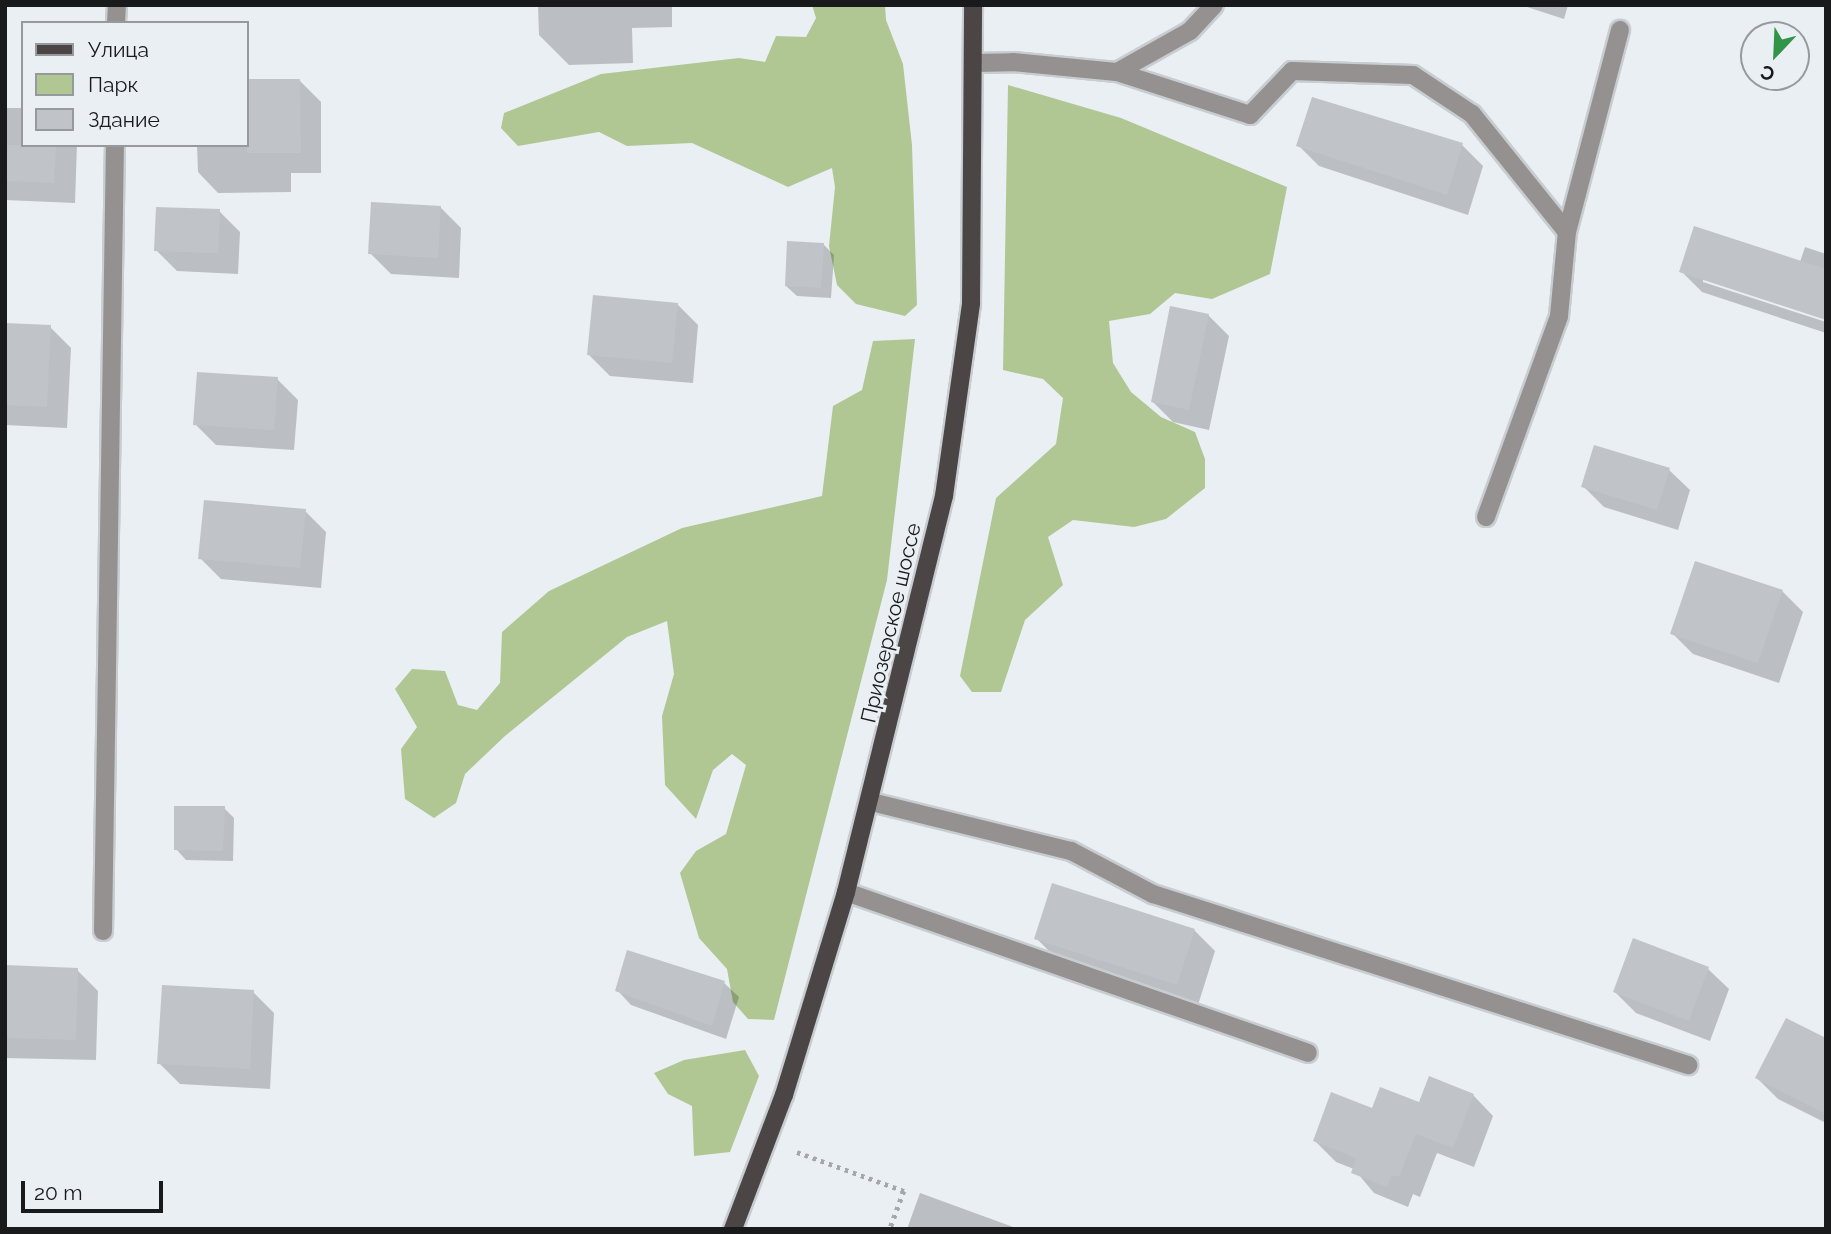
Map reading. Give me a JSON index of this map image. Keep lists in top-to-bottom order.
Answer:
{
  "streets": {
    "main road": ["Приозерское шоссе"]
  },
  "legend": ["Улица", "Парк", "Здание"],
  "scale_bar": "20 m",
  "north": "bottom left"
}
